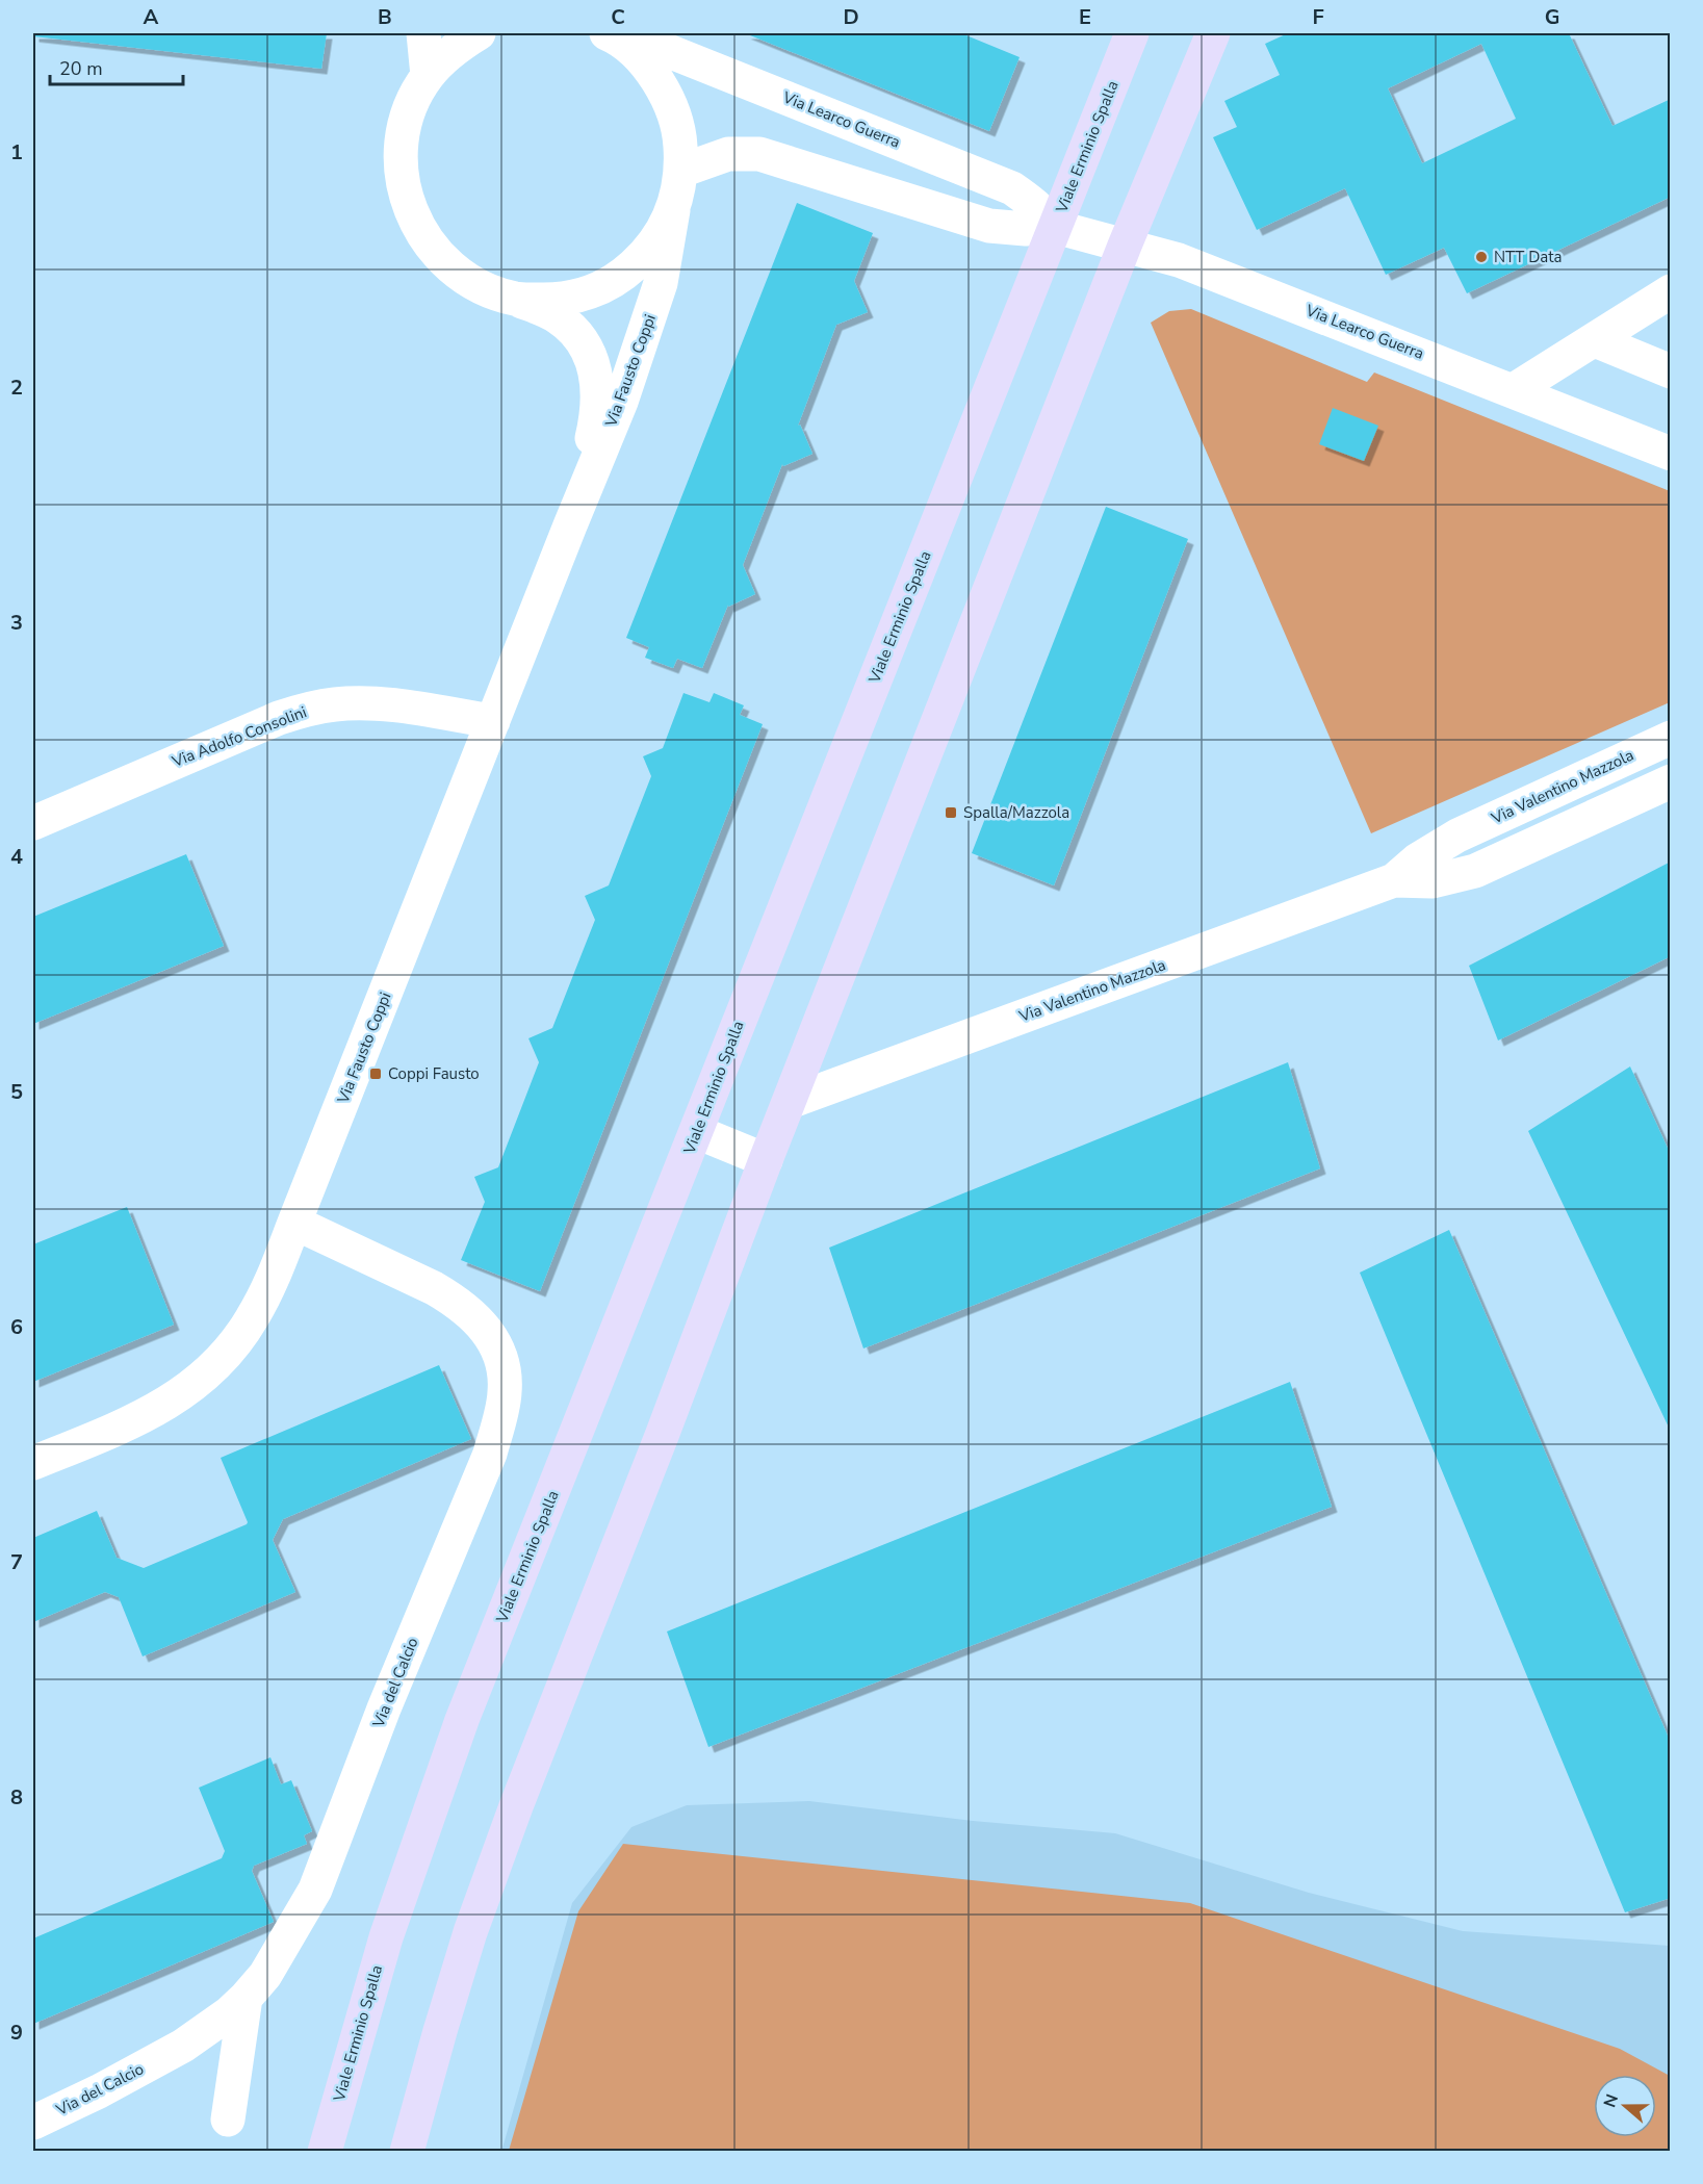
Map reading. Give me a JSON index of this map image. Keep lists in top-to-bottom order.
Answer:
{
  "streets": {
    "main road": ["Viale Erminio Spalla"],
    "street": [
      "Via Learco Guerra",
      "Via Fausto Coppi",
      "Via Adolfo Consolini",
      "Via Valentino Mazzola",
      "Via del Calcio"
    ]
  },
  "crossings": [
    ["Via Learco Guerra", "Viale Erminio Spalla"],
    ["Via Fausto Coppi", "Via Adolfo Consolini"],
    ["Via Fausto Coppi", "Via del Calcio"]
  ],
  "places": {
    "other": ["NTT Data"],
    "transit": ["Spalla/Mazzola", "Coppi Fausto"]
  },
  "scale_bar": "20 m",
  "north": "left",
  "grid": {
    "columns": [
      "A",
      "B",
      "C",
      "D",
      "E",
      "F",
      "G"
    ],
    "rows": [
      "1",
      "2",
      "3",
      "4",
      "5",
      "6",
      "7",
      "8",
      "9"
    ]
  }
}
